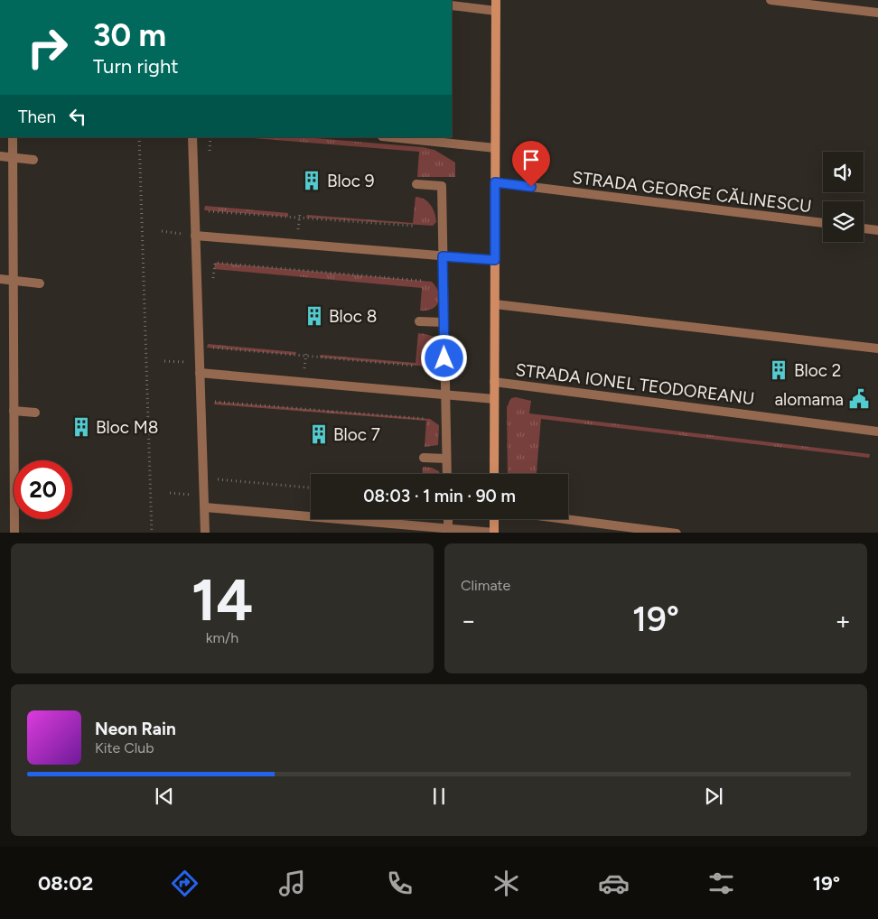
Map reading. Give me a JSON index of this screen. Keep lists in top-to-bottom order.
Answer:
{
  "streets": {
    "street": ["STRADA GEORGE CĂLINESCU", "STRADA IONEL TEODOREANU"]
  },
  "places": {
    "building": [
      "Bloc 9",
      "Bloc 8",
      "Bloc 2",
      "Bloc M8",
      "Bloc 7"
    ],
    "public building": ["alomama"]
  },
  "page": {
    "turn": ["30 m", "Turn right"],
    "then": "Then",
    "limit": "20",
    "trip": "08:03 · 1 min · 90 m",
    "tile": [
      ["14", "km/h"],
      "Climate"
    ],
    "heat": ["−", "19°", "+"],
    "song": ["Neon Rain", "Kite Club"],
    "tabs": ["08:02", "19°"]
  }
}
